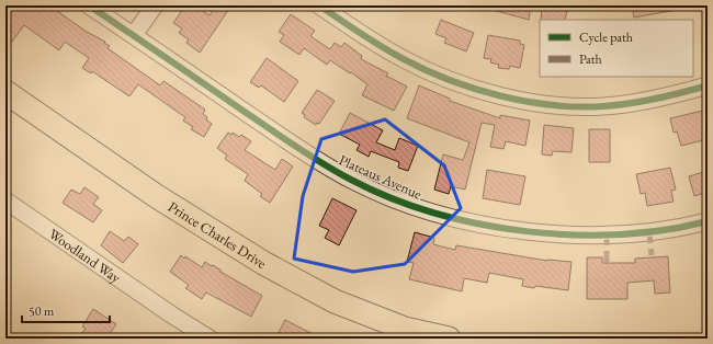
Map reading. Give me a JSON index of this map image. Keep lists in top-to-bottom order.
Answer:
{
  "streets": {
    "highway": ["Prince Charles Drive"],
    "street": ["Plateaus Avenue", "Woodland Way"]
  },
  "legend": ["Cycle path", "Path"],
  "scale_bar": "50 m"
}
